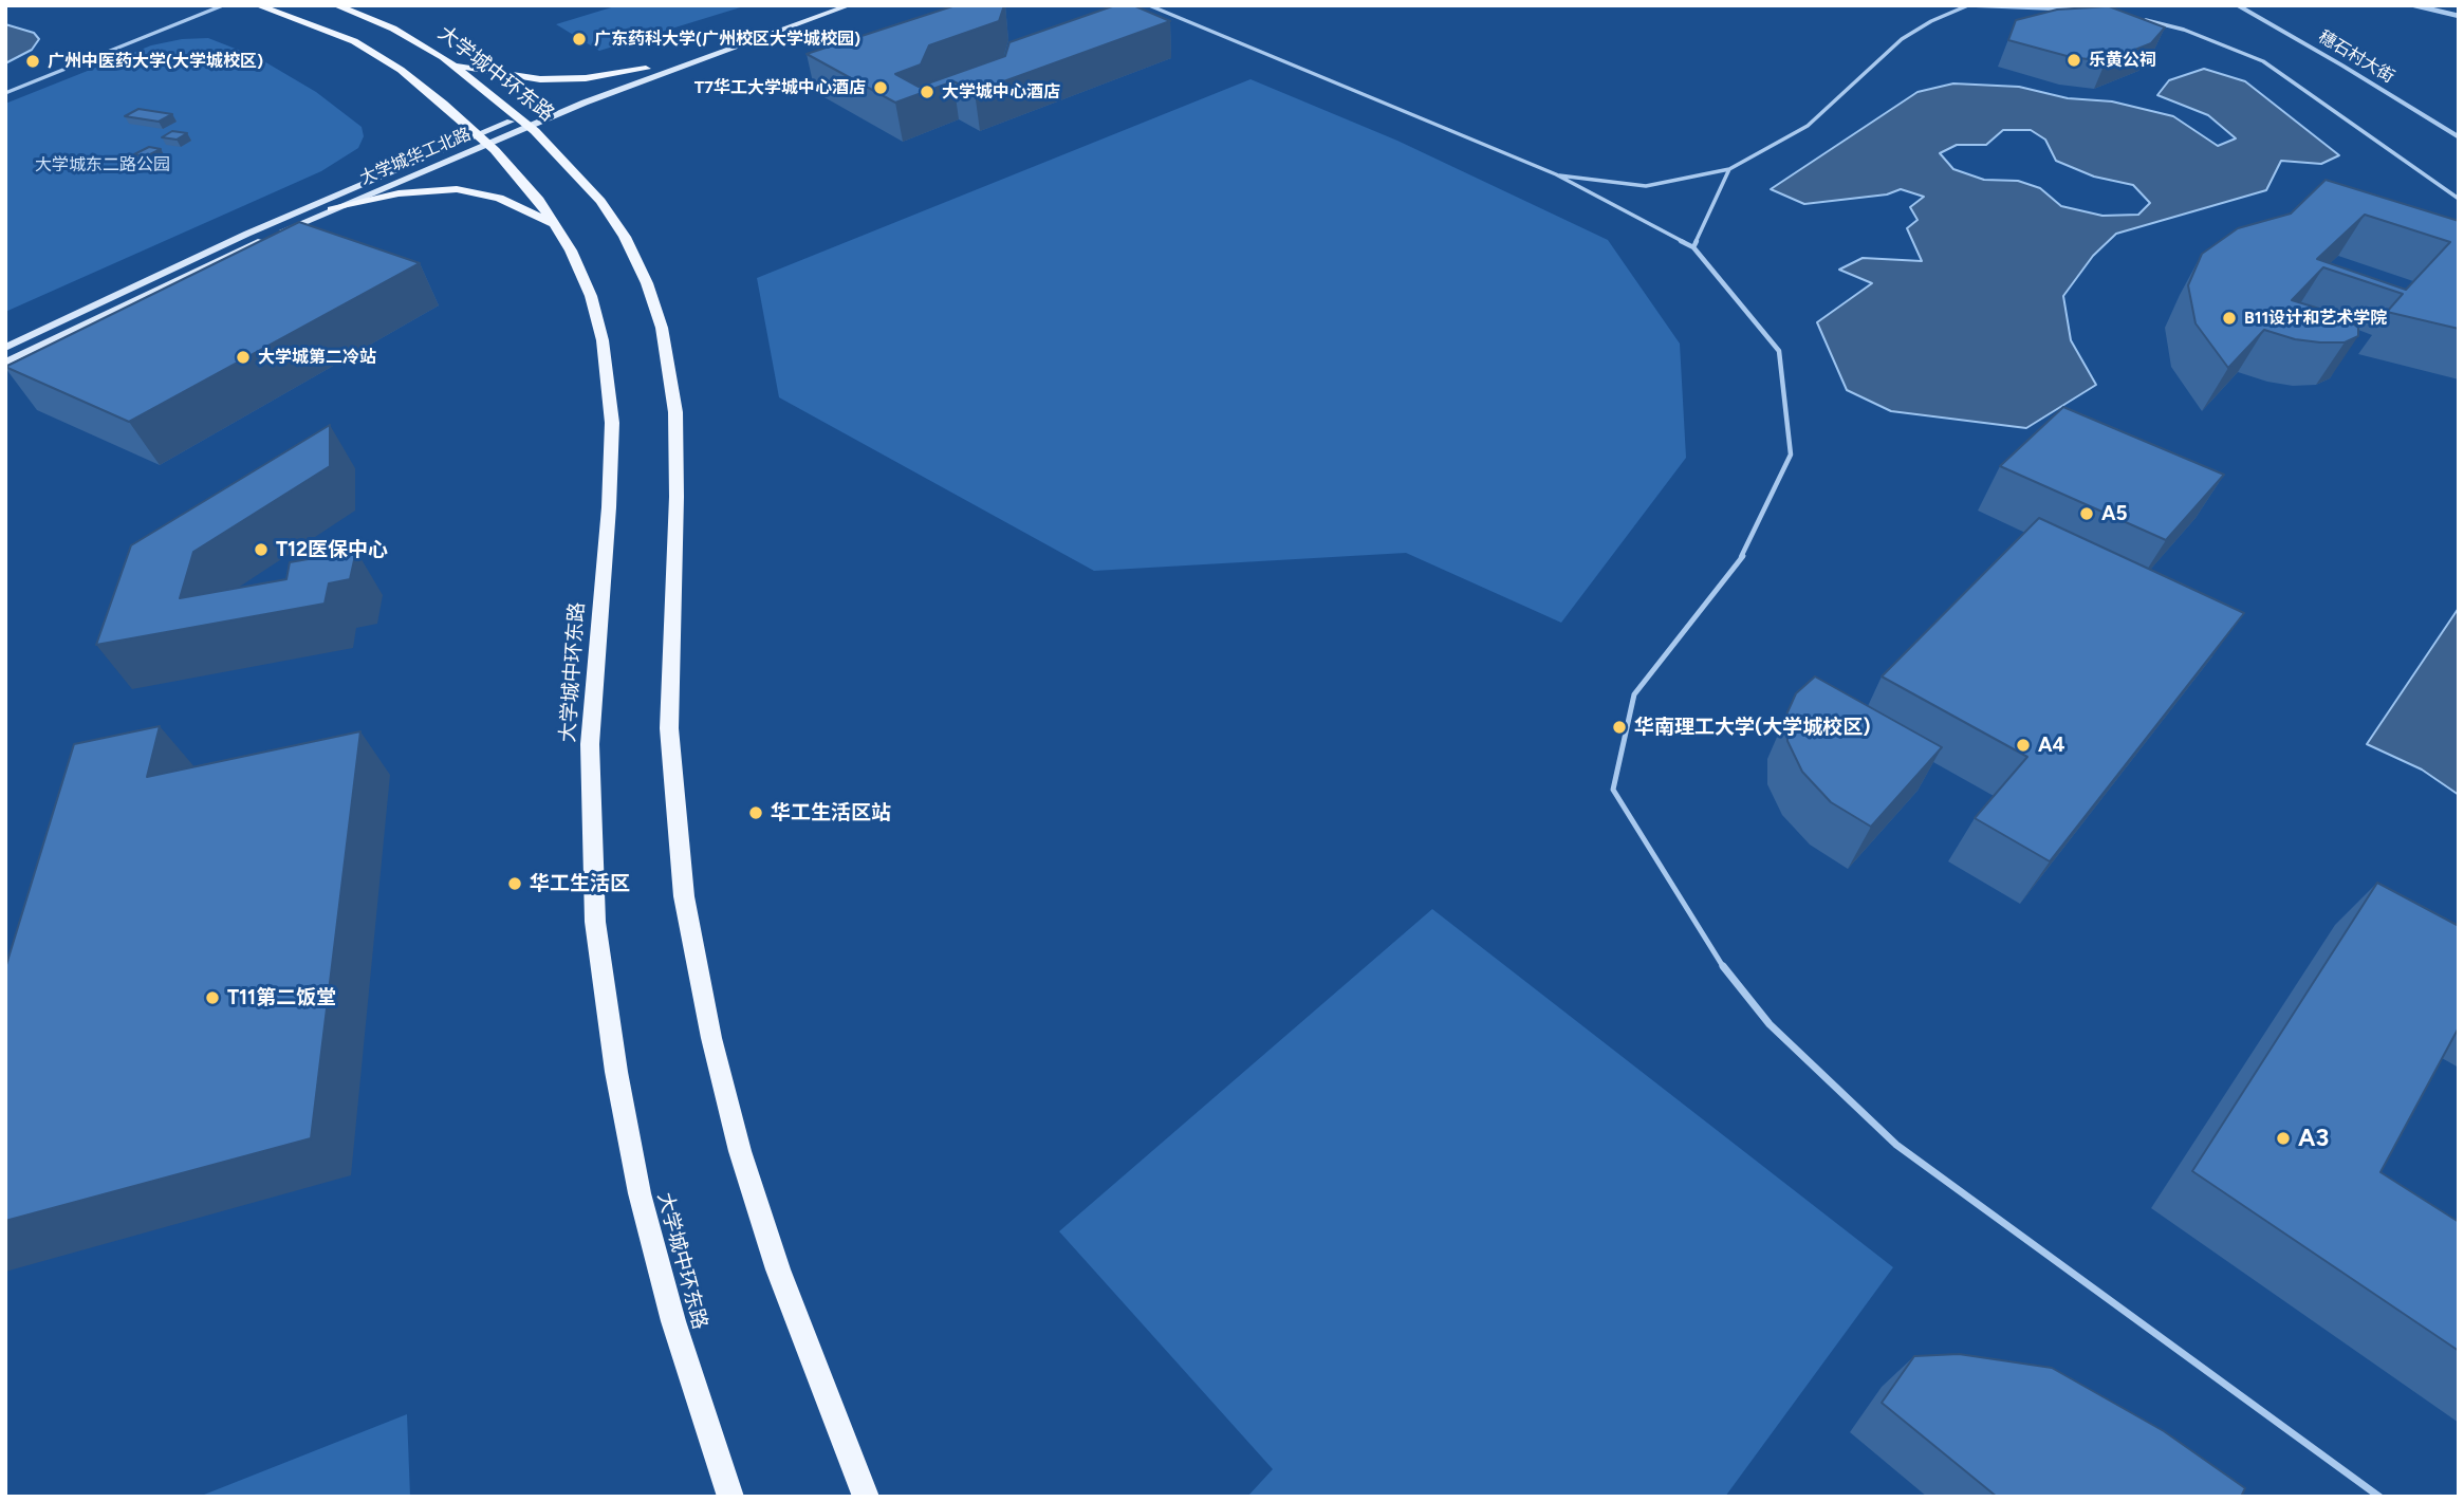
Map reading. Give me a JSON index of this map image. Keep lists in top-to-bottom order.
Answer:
{
  "streets": {
    "main road": ["大学城中环东路", "大学城华工北路"],
    "street": ["穗石村大街"]
  },
  "crossings": [
    ["大学城中环东路", "大学城华工北路"]
  ],
  "parks": ["大学城东二路公园"],
  "places": [
    "广东药科大学(广州校区大学城校园)",
    "乐黄公祠",
    "广州中医药大学(大学城校区)",
    "T7华工大学城中心酒店",
    "大学城中心酒店",
    "B11设计和艺术学院",
    "大学城第二冷站",
    "A5",
    "T12医保中心",
    "华南理工大学(大学城校区)",
    "A4",
    "华工生活区站",
    "华工生活区",
    "T11第二饭堂",
    "A3"
  ]
}
